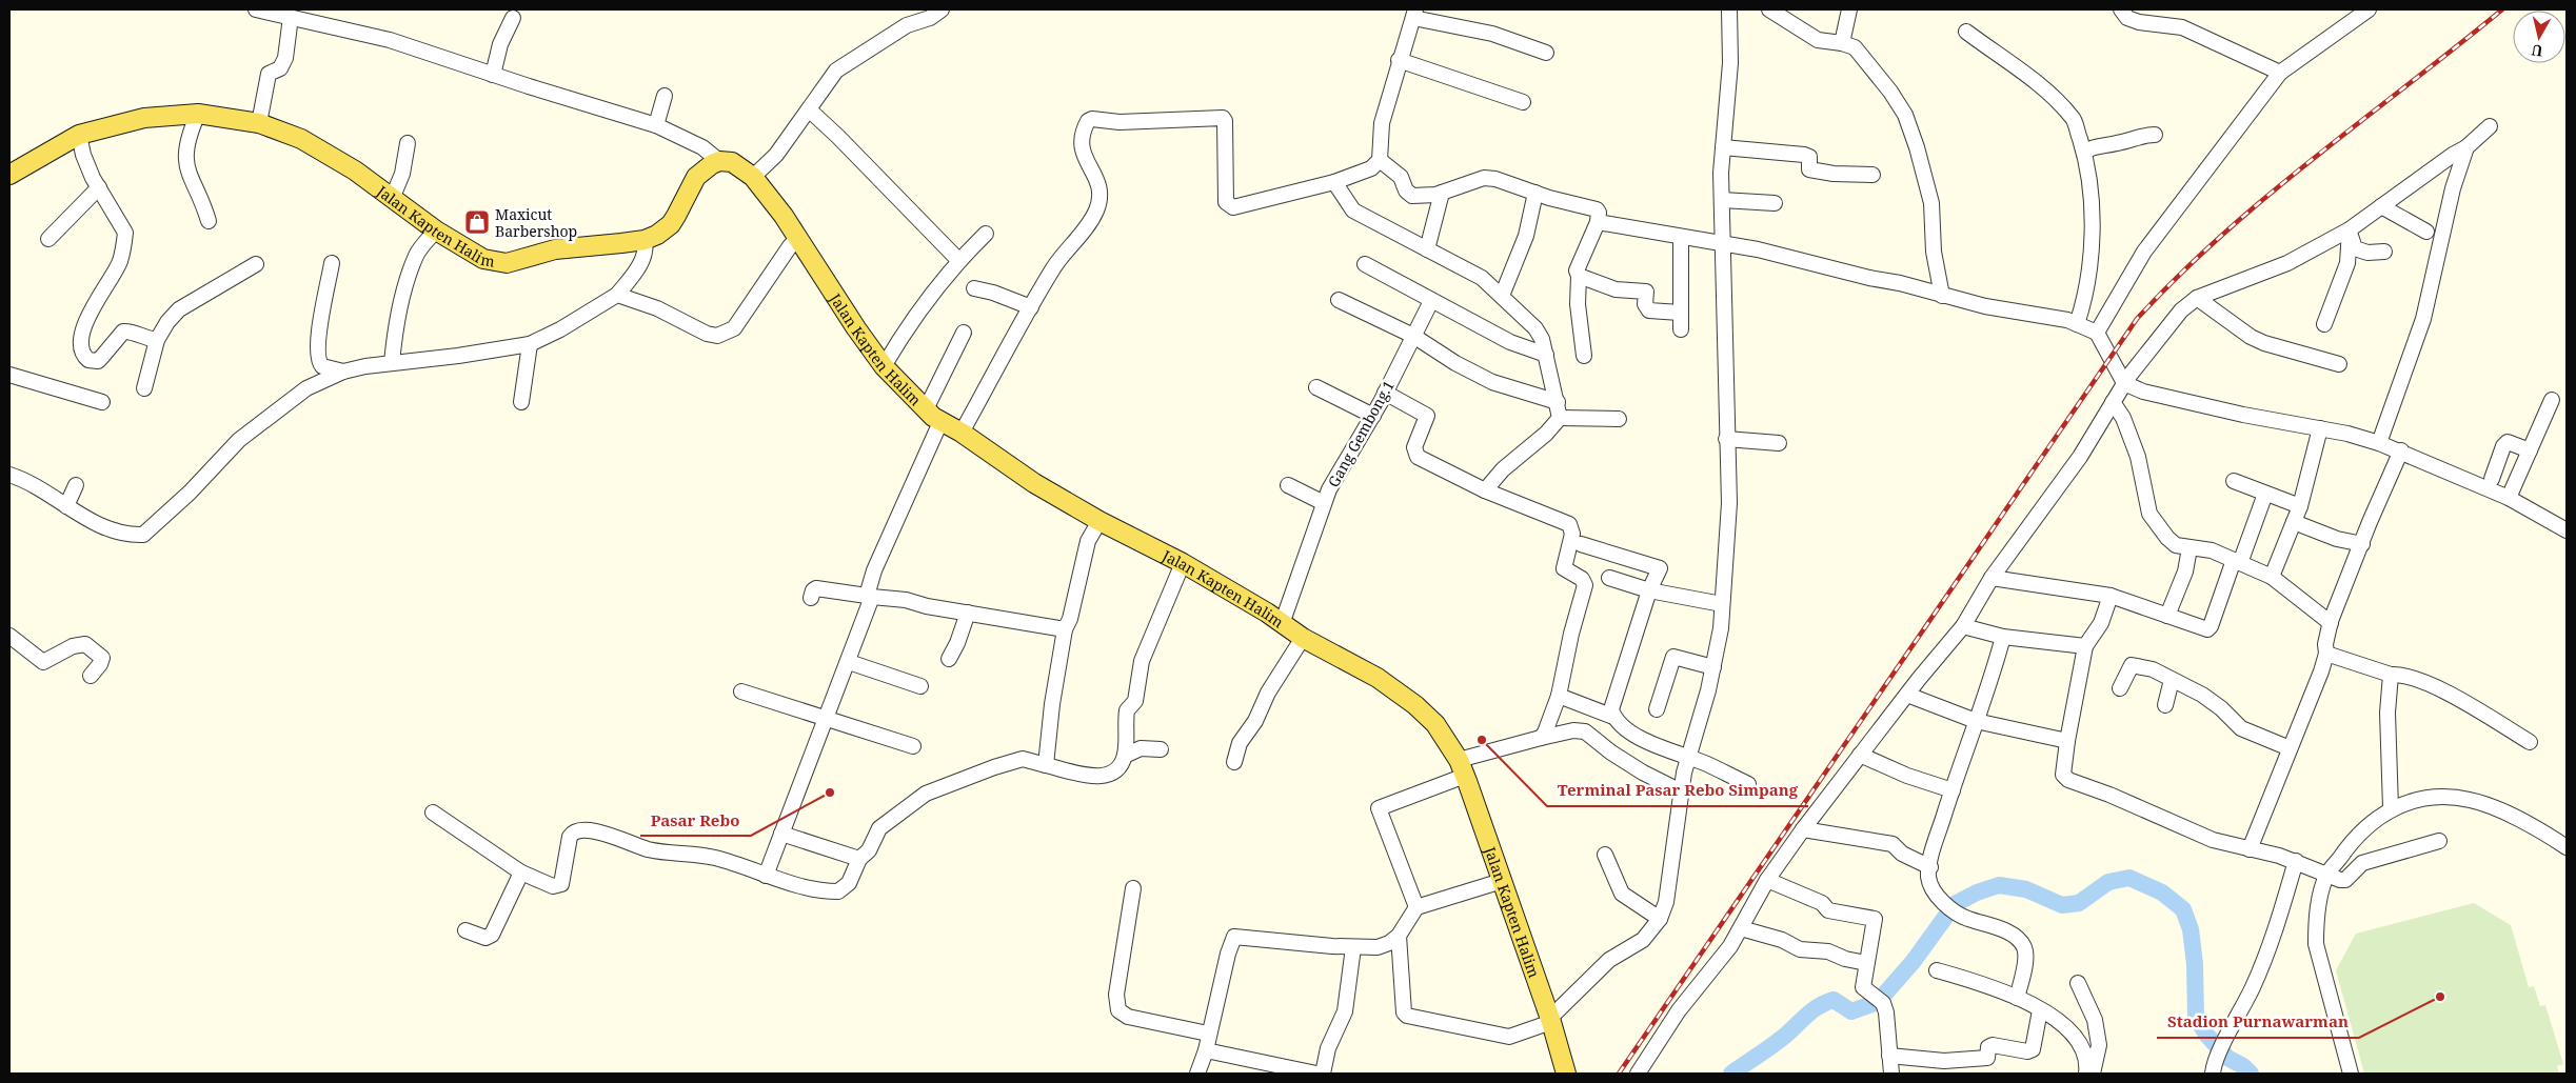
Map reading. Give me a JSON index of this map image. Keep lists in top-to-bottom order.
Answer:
{
  "streets": {
    "main road": ["Jalan Kapten Halim"],
    "street": ["Gang Gembong.1"]
  },
  "crossings": [
    ["Jalan Kapten Halim", "Gang Gembong.1"]
  ],
  "places": {
    "shop": ["Maxicut Barbershop"],
    "other": ["Terminal Pasar Rebo Simpang", "Pasar Rebo", "Stadion Purnawarman"]
  },
  "north": "bottom"
}
